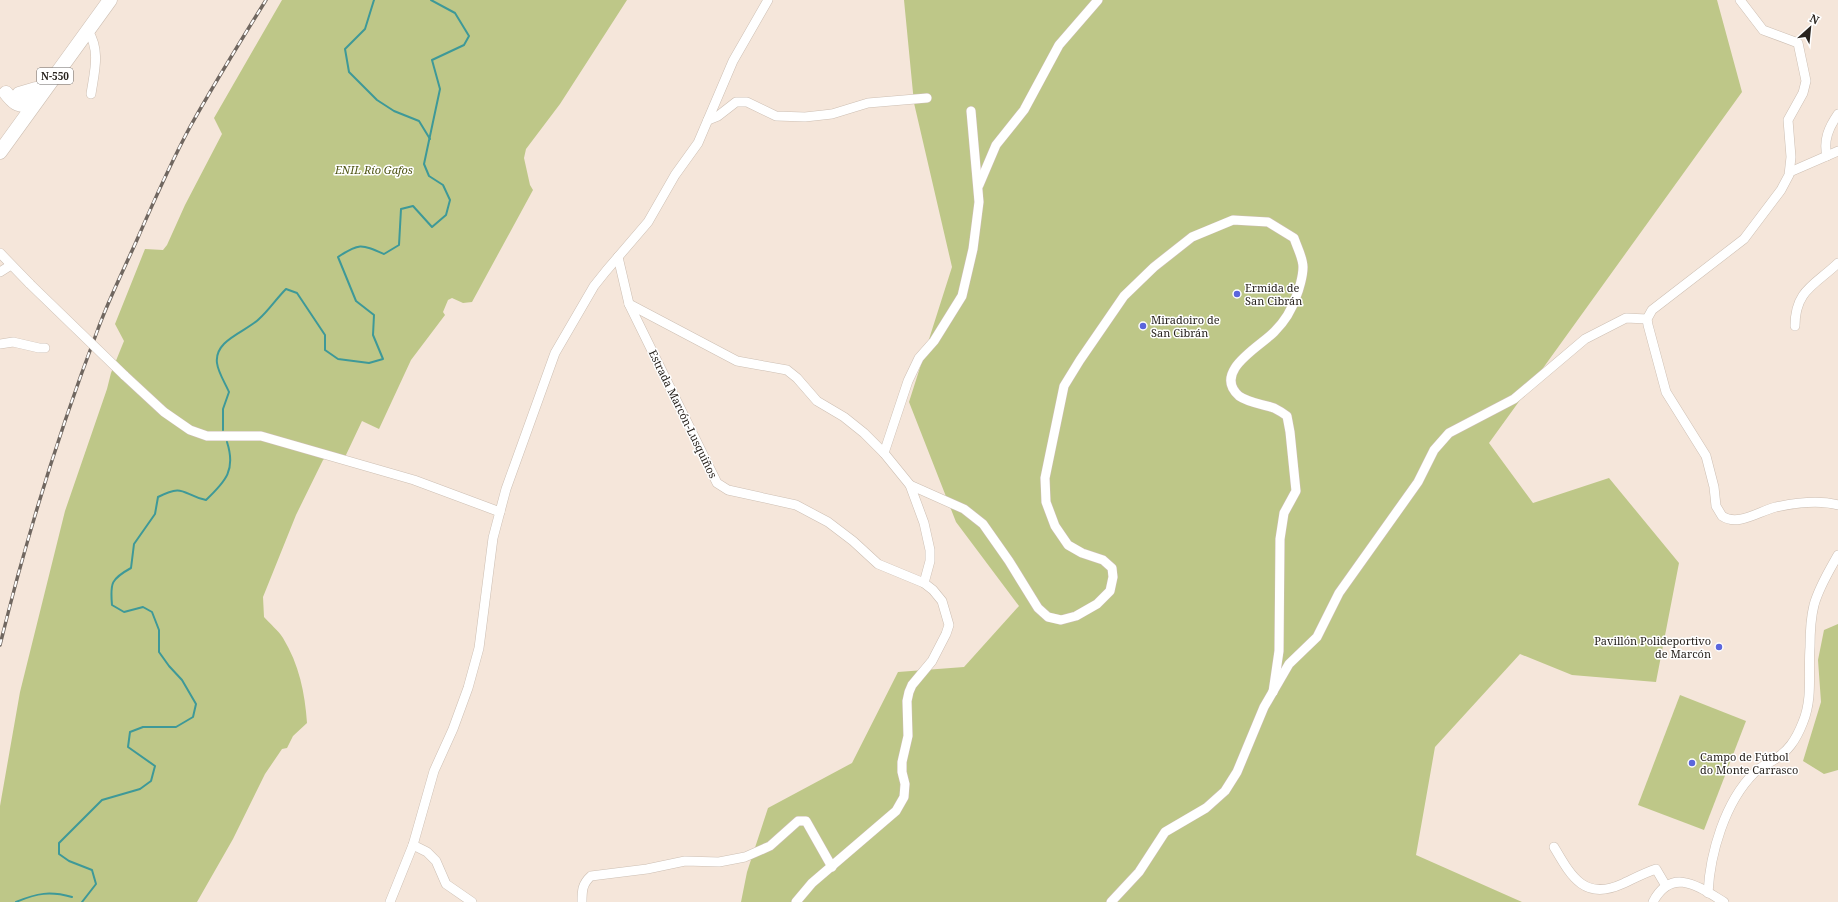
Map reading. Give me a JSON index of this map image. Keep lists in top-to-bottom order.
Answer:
{
  "streets": {
    "highway": ["N-550"],
    "street": ["Estrada Marcón-Lusquiños"]
  },
  "parks": ["ENIL Río Gafos"],
  "places": [
    "Ermida de San Cibrán",
    "Miradoiro de San Cibrán",
    "Pavillón Polideportivo de Marcón",
    "Campo de Fútbol do Monte Carrasco"
  ],
  "north": "top right"
}
